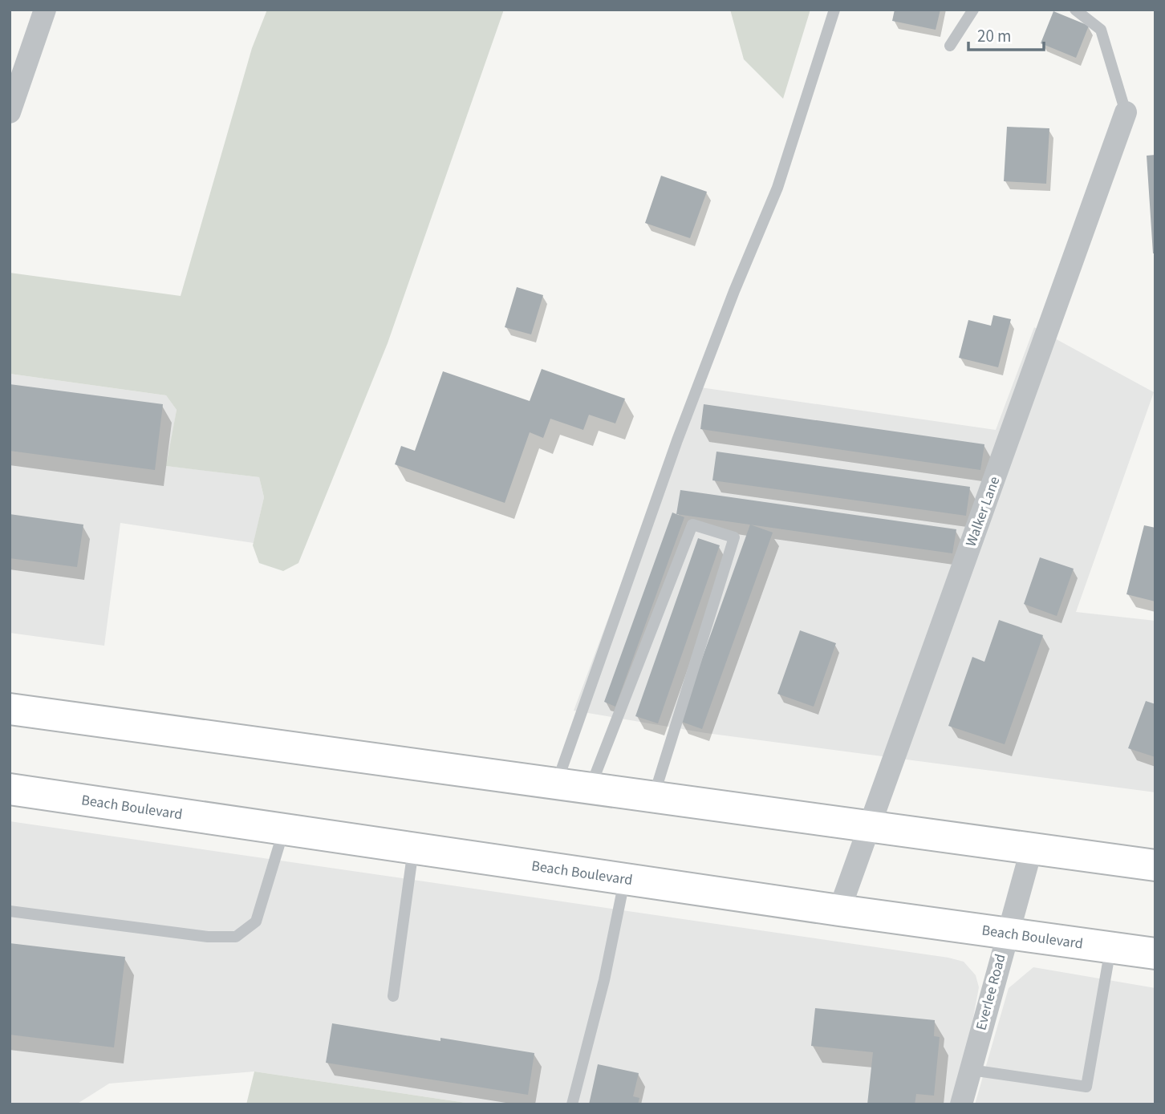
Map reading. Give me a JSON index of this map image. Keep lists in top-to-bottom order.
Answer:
{
  "streets": {
    "highway": ["Beach Boulevard"],
    "street": ["Walker Lane", "Everlee Road"]
  },
  "crossings": [
    ["Walker Lane", "Beach Boulevard"],
    ["Beach Boulevard", "Everlee Road"]
  ],
  "scale_bar": "20 m"
}
